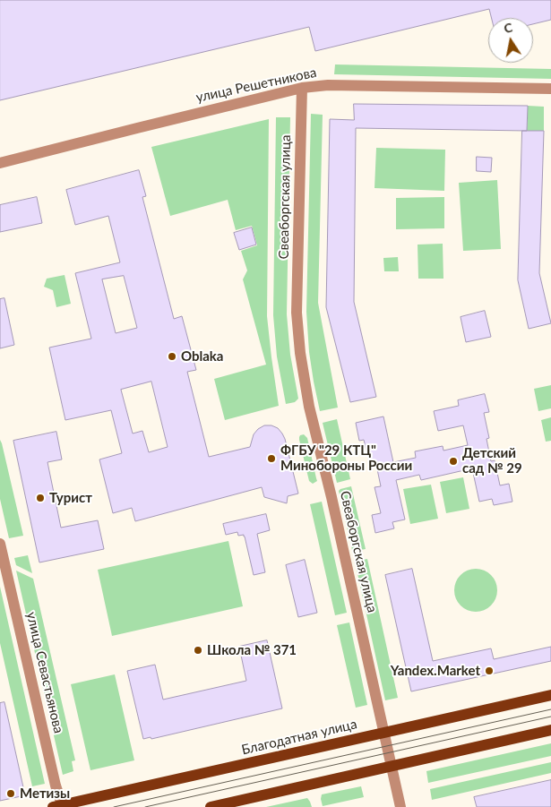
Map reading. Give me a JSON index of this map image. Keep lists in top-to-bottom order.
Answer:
{
  "streets": {
    "main road": ["Благодатная улица"],
    "street": ["улица Решетникова", "Свеаборгская улица", "улица Севастьянова"]
  },
  "crossings": [
    ["улица Решетникова", "Свеаборгская улица"],
    ["Свеаборгская улица", "Благодатная улица"],
    ["улица Севастьянова", "Благодатная улица"]
  ],
  "places": [
    "Oblaka",
    "ФГБУ \"29 КТЦ\" Минобороны России",
    "Детский сад № 29",
    "Турист",
    "Школа № 371",
    "Yandex.Market",
    "Метизы"
  ],
  "north": "top"
}
